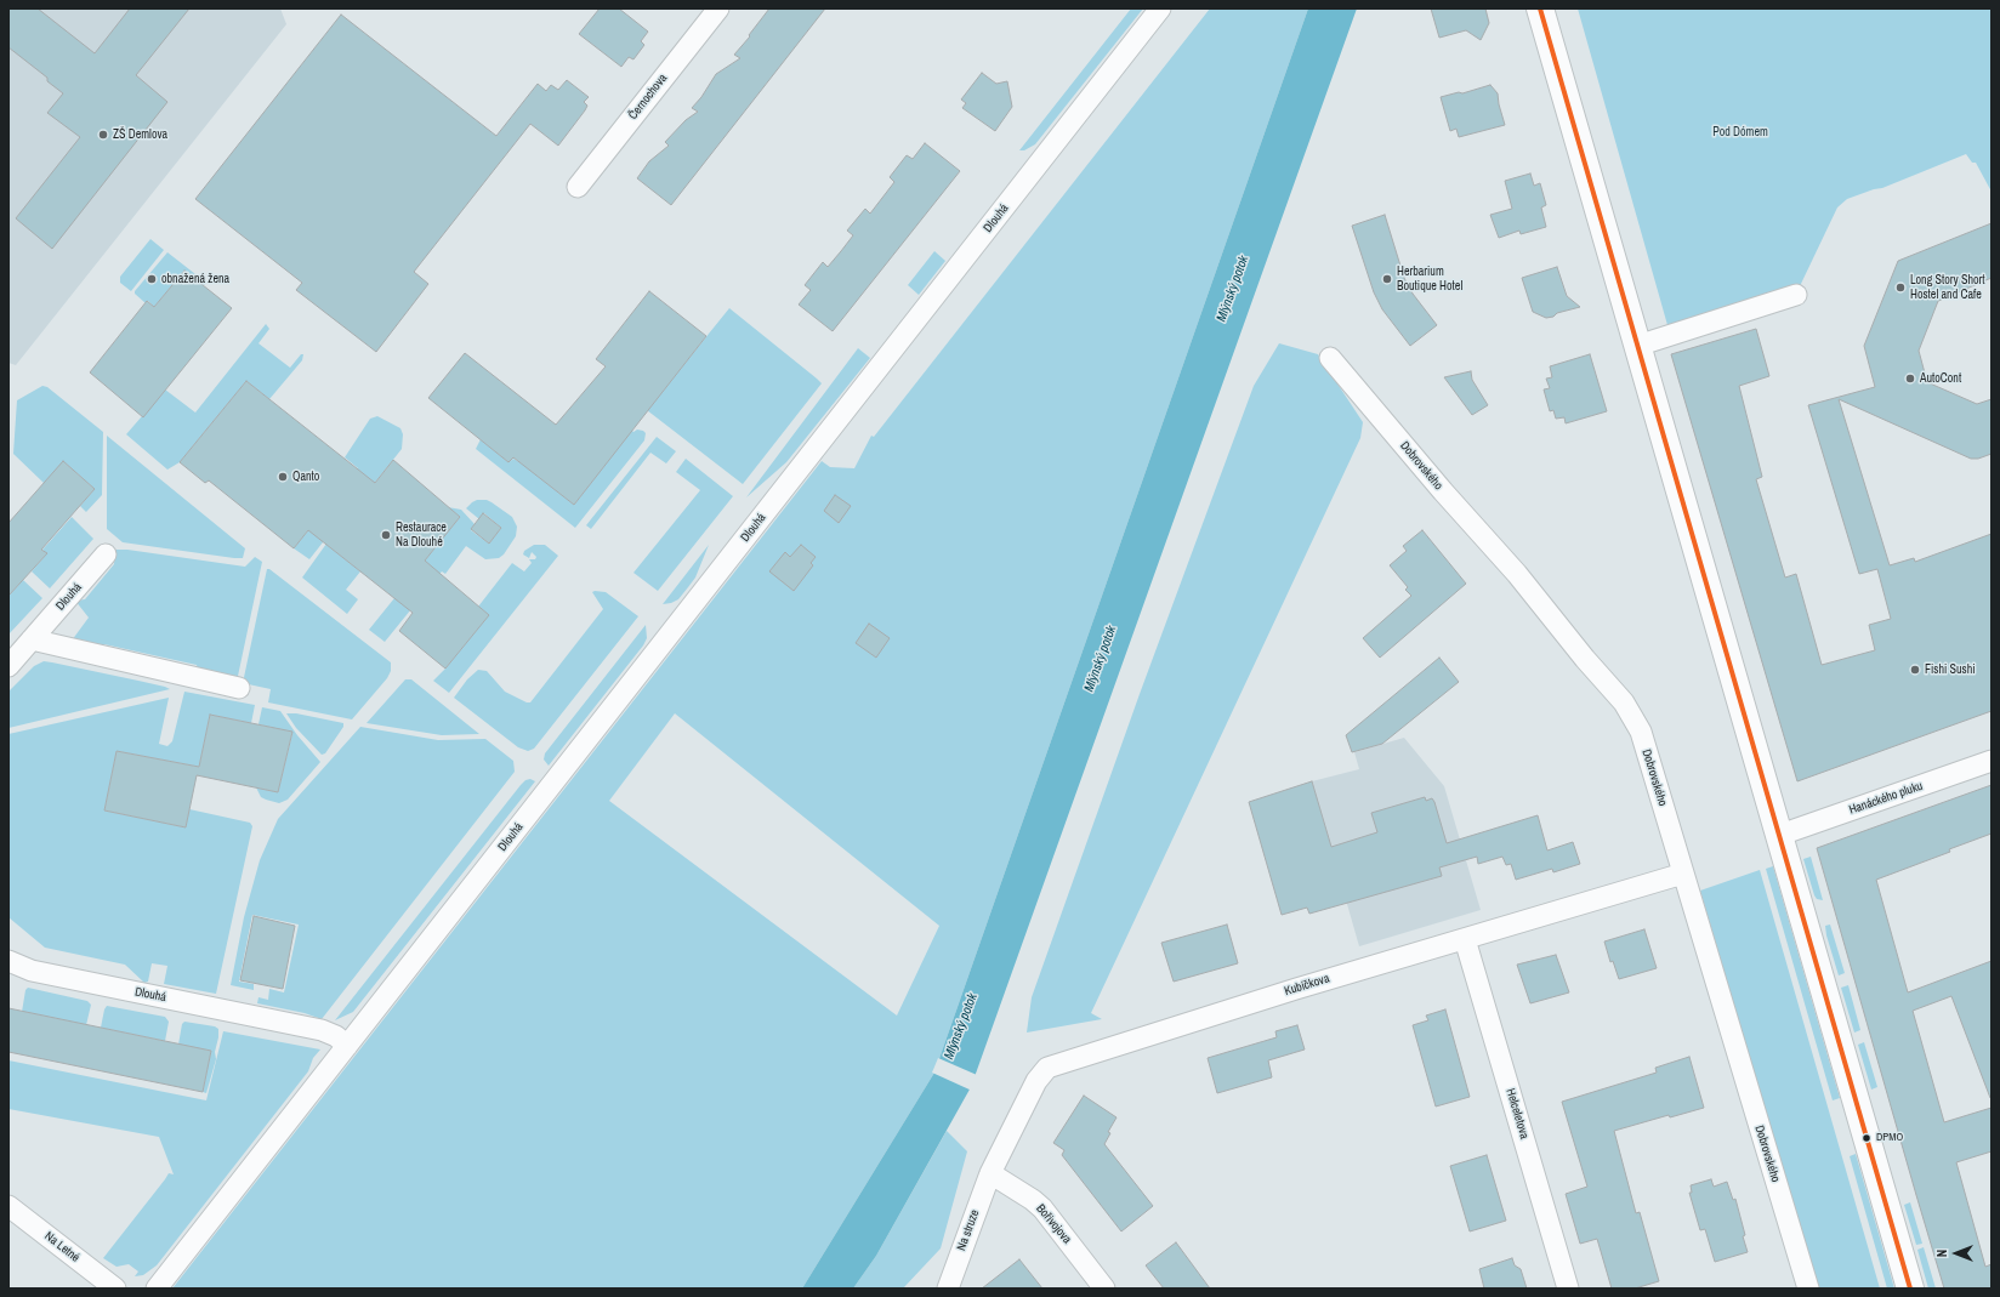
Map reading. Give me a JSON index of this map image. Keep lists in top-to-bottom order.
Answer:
{
  "streets": {
    "street": [
      "Černochova",
      "Dlouhá",
      "Dobrovského",
      "Hanáckého pluku",
      "Kubíčkova",
      "Helceletova",
      "Bořivojova",
      "Na struze",
      "Na Letné"
    ]
  },
  "crossings": [
    ["Dobrovského", "Kubíčkova"],
    ["Kubíčkova", "Helceletova"],
    ["Kubíčkova", "Bořivojova"],
    ["Kubíčkova", "Na struze"],
    ["Bořivojova", "Na struze"]
  ],
  "water": ["Mlýnský potok"],
  "parks": ["Pod Dómem"],
  "places": [
    "ZŠ Demlova",
    "obnažená žena",
    "Herbarium Boutique Hotel",
    "Long Story Short Hostel and Cafe",
    "AutoCont",
    "Qanto",
    "Restaurace Na Dlouhé",
    "Fishi Sushi",
    "DPMO"
  ],
  "north": "left"
}
